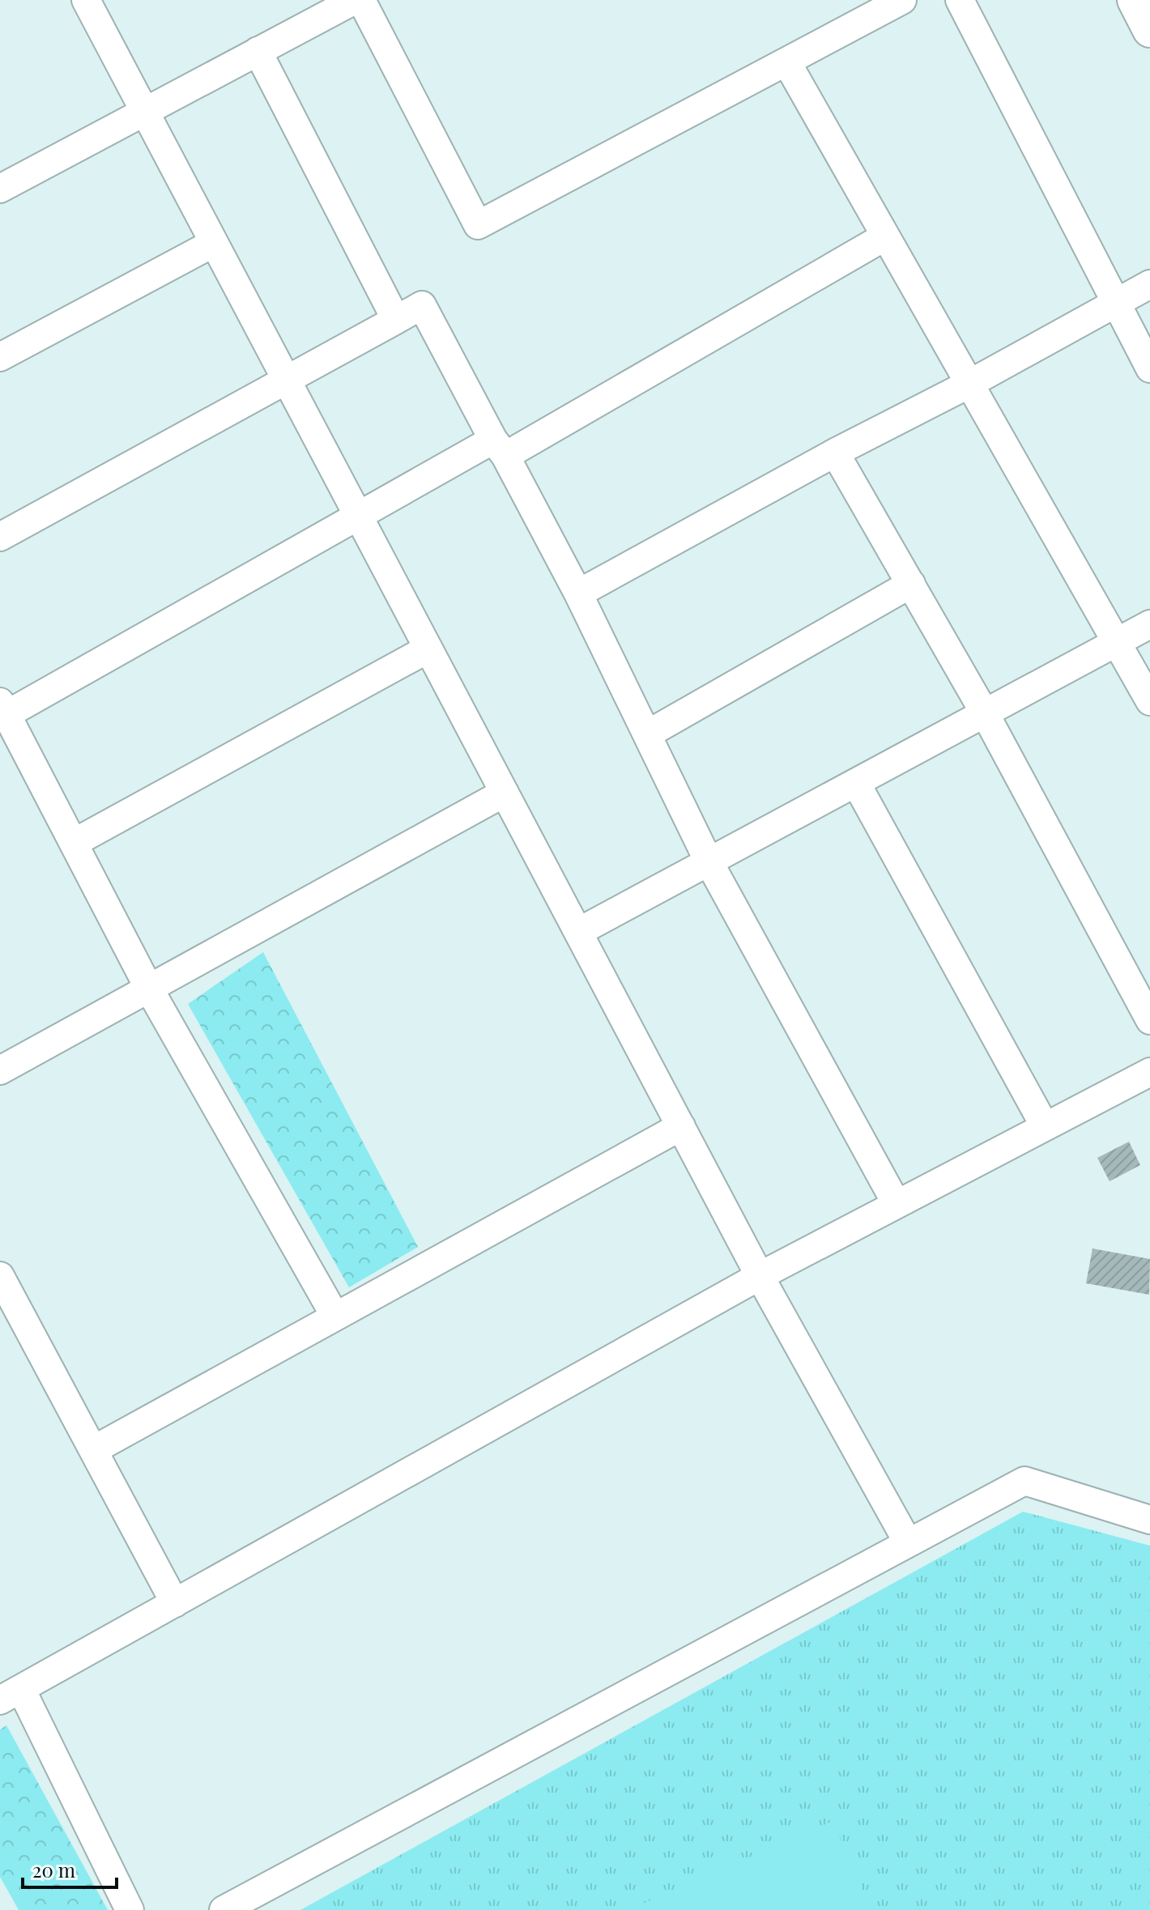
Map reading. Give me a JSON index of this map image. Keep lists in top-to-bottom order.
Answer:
{
  "scale_bar": "20 m"
}
